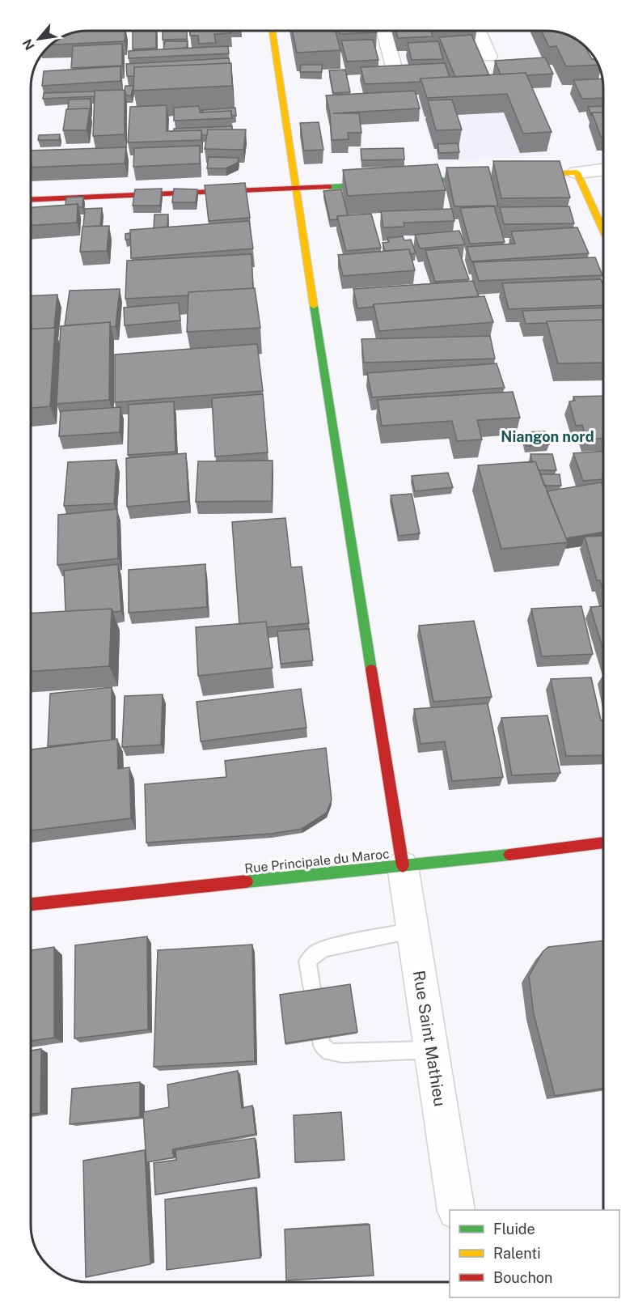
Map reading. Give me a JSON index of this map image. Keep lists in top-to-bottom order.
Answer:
{
  "streets": {
    "street": ["Rue Principale du Maroc", "Rue Saint Mathieu"]
  },
  "crossings": [
    ["Rue Principale du Maroc", "Rue Saint Mathieu"]
  ],
  "districts": ["Niangon nord"],
  "legend": ["Fluide", "Ralenti", "Bouchon"],
  "north": "bottom left"
}
